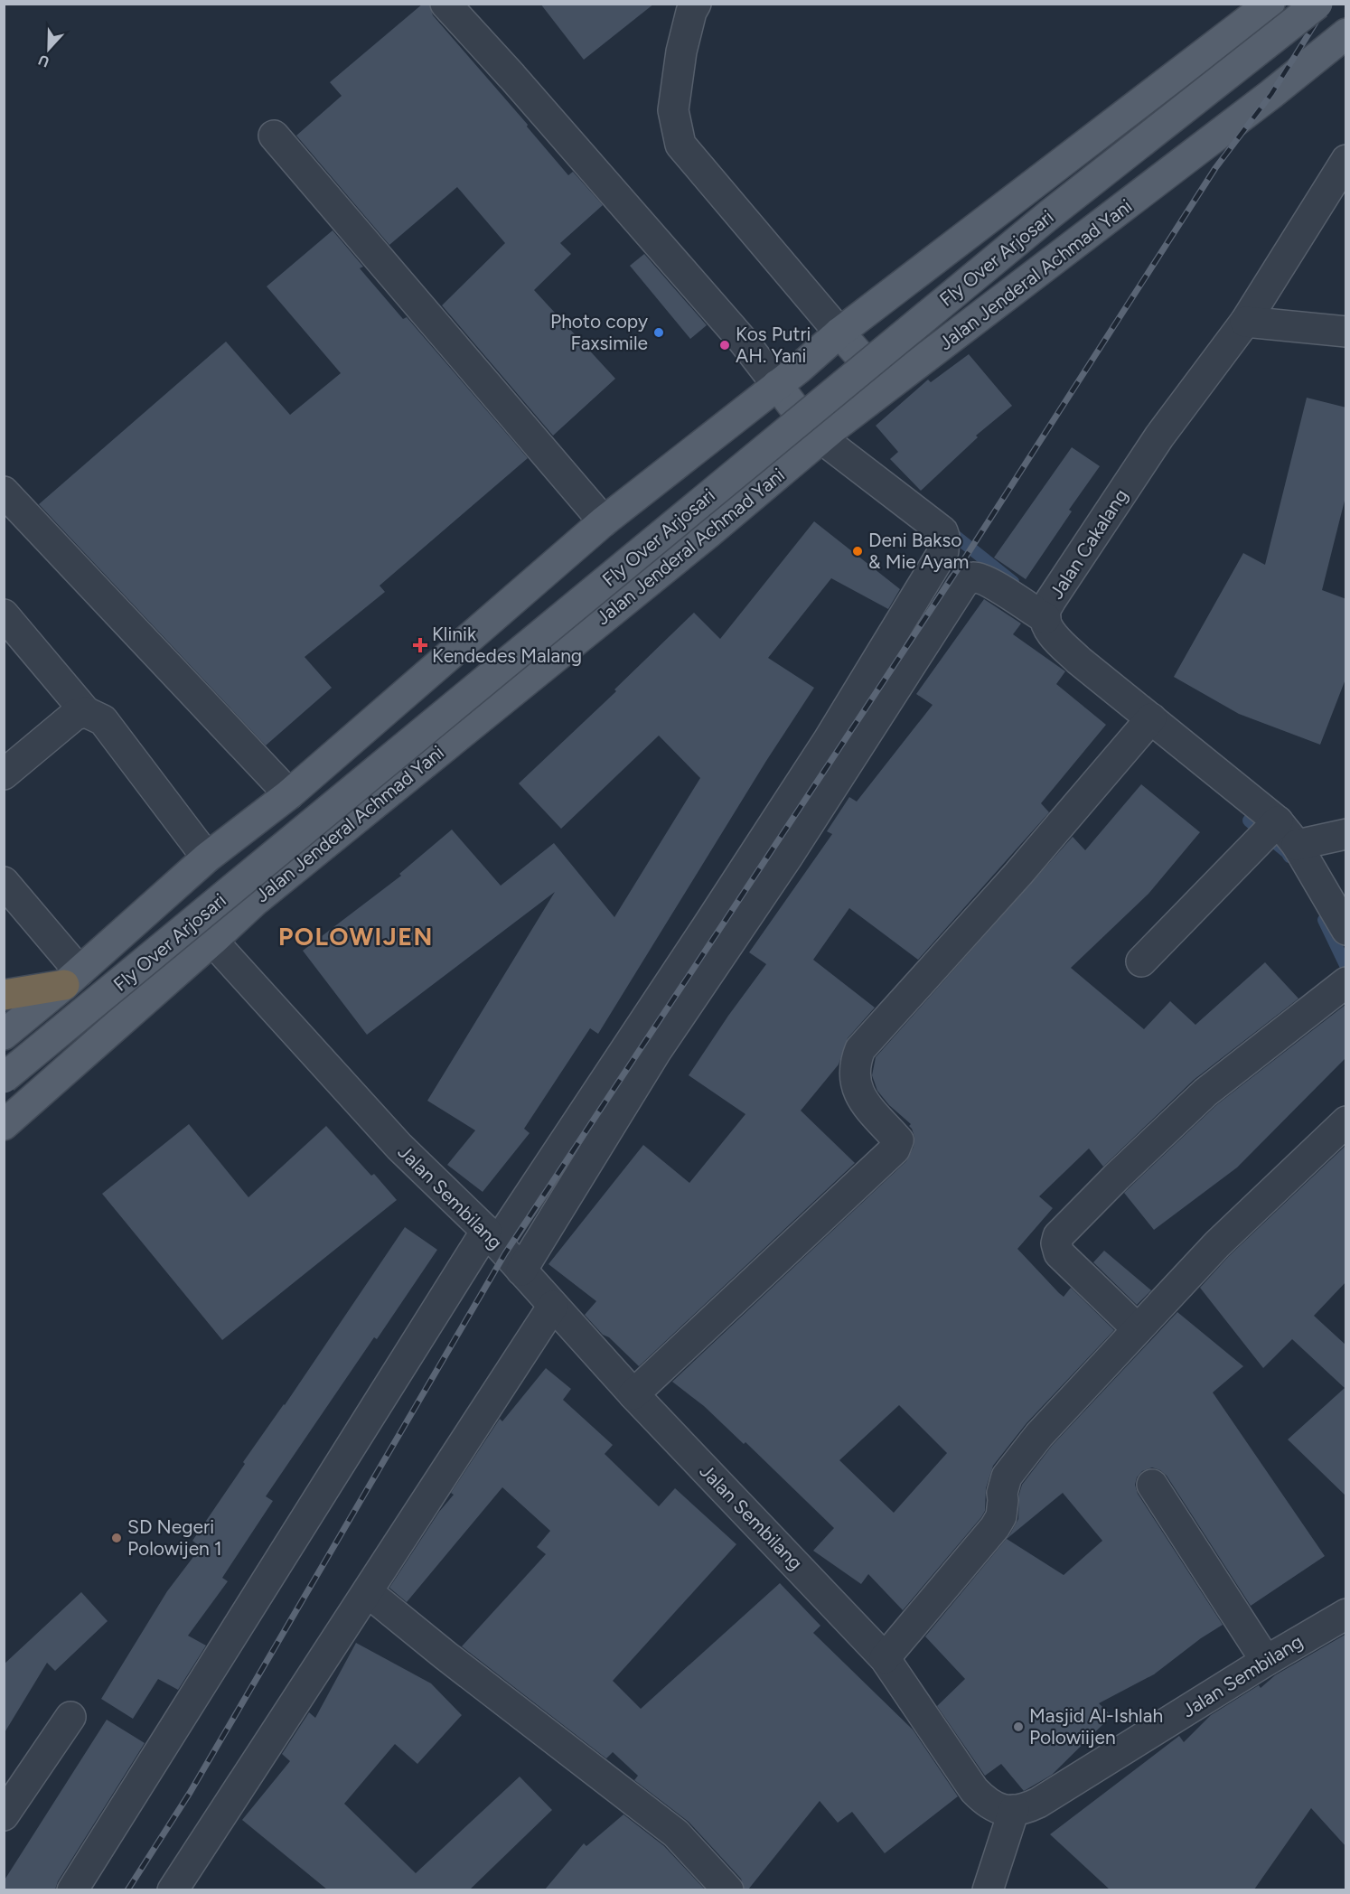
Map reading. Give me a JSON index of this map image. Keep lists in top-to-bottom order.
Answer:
{
  "streets": {
    "main road": ["Fly Over Arjosari", "Jalan Jenderal Achmad Yani"],
    "street": ["Jalan Cakalang", "Jalan Sembilang"]
  },
  "crossings": [
    ["Jalan Jenderal Achmad Yani", "Jalan Sembilang"]
  ],
  "districts": ["POLOWIJEN"],
  "places": {
    "other": [
      "Photo copy Faxsimile",
      "Kos Putri AH. Yani",
      "Deni Bakso & Mie Ayam",
      "SD Negeri Polowijen 1",
      "Masjid Al-Ishlah Polowiijen"
    ],
    "health": ["Klinik Kendedes Malang"]
  },
  "north": "bottom"
}
